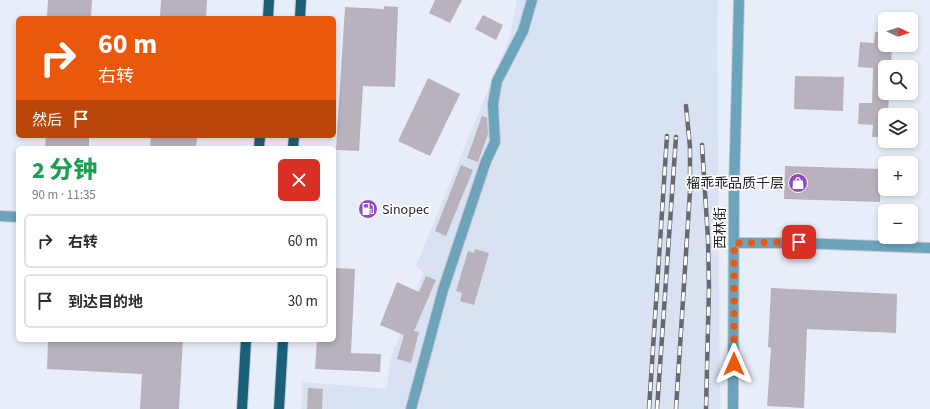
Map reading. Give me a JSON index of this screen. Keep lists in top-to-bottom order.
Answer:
{
  "streets": {
    "street": ["西林街"]
  },
  "places": {
    "shop": ["榴乖乖品质千层"],
    "fuel station": ["Sinopec"]
  },
  "north": "right",
  "page": {
    "map_buttons": ["+", "−"],
    "turn": ["60 m", "右转"],
    "then": "然后",
    "heading": ["2 分钟", "90 m · 11:35"],
    "list": [
      {
        "name": "右转",
        "value": "60 m"
      },
      {
        "name": "到达目的地",
        "value": "30 m"
      }
    ]
  }
}
